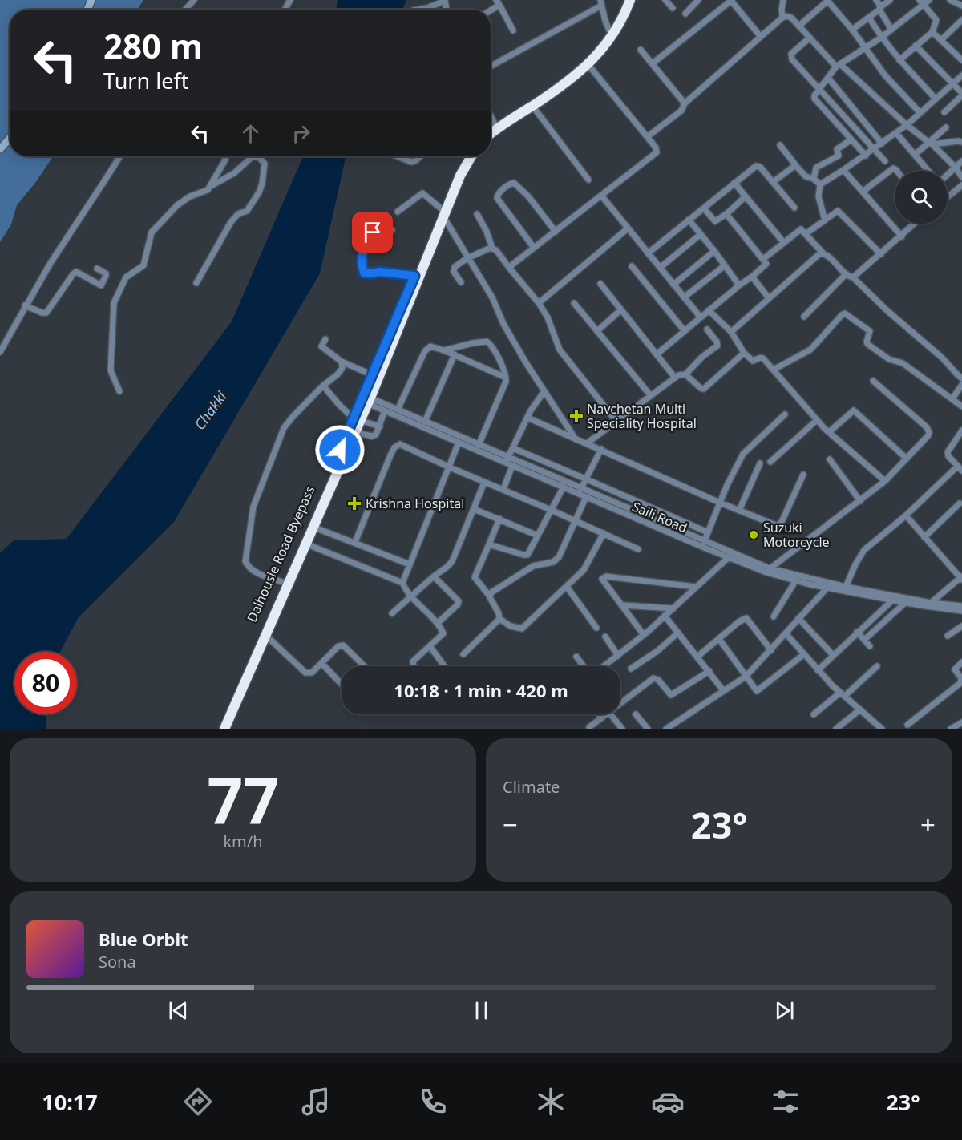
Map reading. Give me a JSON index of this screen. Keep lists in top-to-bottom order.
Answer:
{
  "streets": {
    "highway": ["Dalhousie Road Byepass"],
    "street": ["Saili Road"]
  },
  "crossings": [
    ["Saili Road", "Dalhousie Road Byepass"]
  ],
  "water": ["Chakki"],
  "places": {
    "health": ["Navchetan Multi Speciality Hospital", "Krishna Hospital"],
    "other": ["Suzuki Motorcycle"]
  },
  "page": {
    "turn": ["280 m", "Turn left"],
    "limit": "80",
    "trip": "10:18 · 1 min · 420 m",
    "tile": [
      ["77", "km/h"],
      "Climate"
    ],
    "heat": ["−", "23°", "+"],
    "song": ["Blue Orbit", "Sona"],
    "tabs": ["10:17", "23°"]
  }
}
